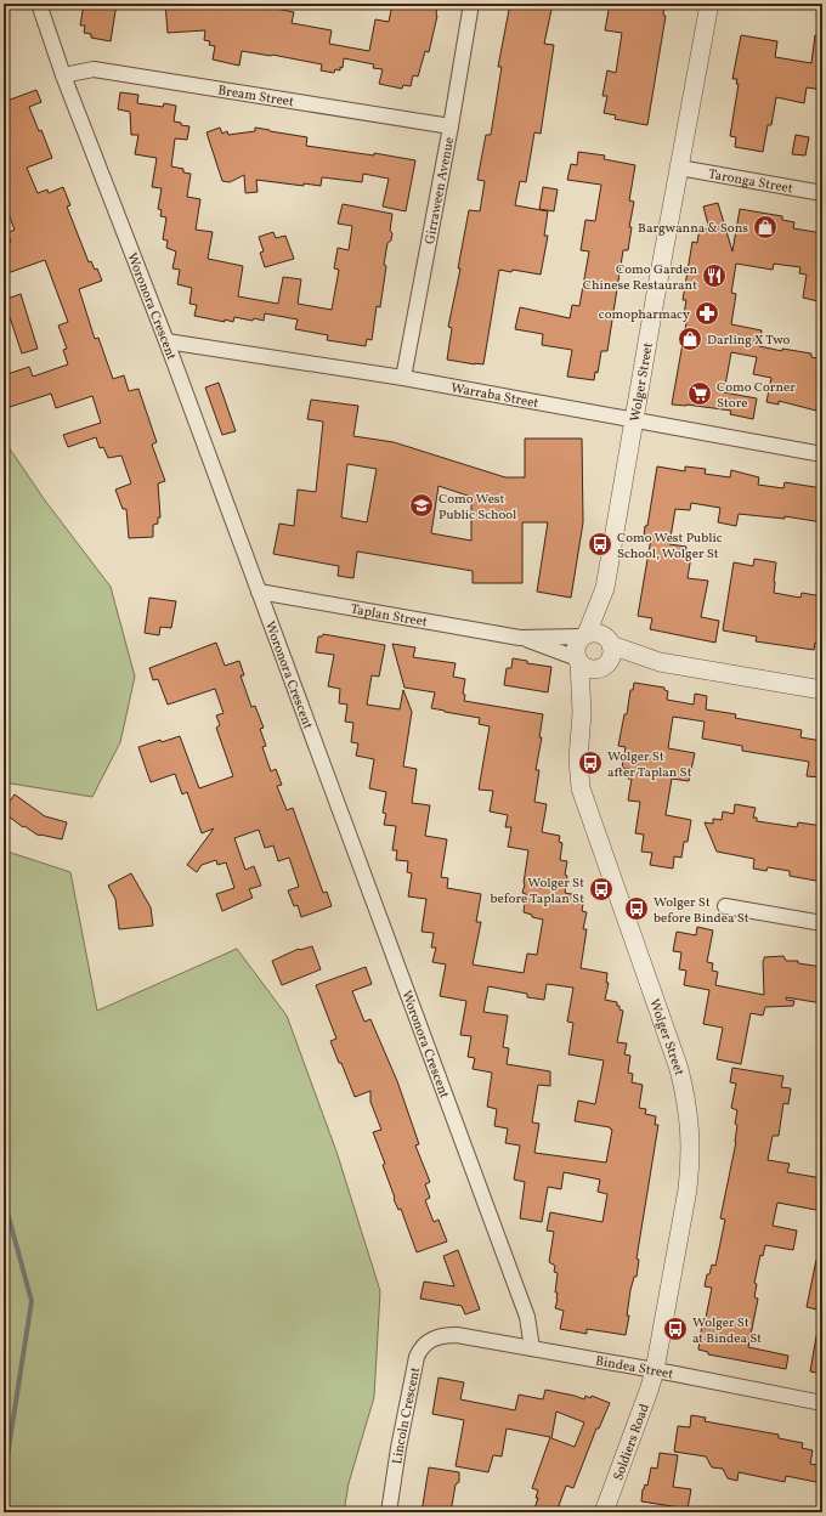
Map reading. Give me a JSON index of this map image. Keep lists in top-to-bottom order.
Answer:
{
  "streets": {
    "street": [
      "Bream Street",
      "Taronga Street",
      "Girraween Avenue",
      "Woronora Crescent",
      "Wolger Street",
      "Warraba Street",
      "Taplan Street",
      "Bindea Street",
      "Lincoln Crescent",
      "Soldiers Road"
    ]
  },
  "crossings": [
    ["Bream Street", "Girraween Avenue"],
    ["Bream Street", "Woronora Crescent"],
    ["Taronga Street", "Wolger Street"],
    ["Girraween Avenue", "Warraba Street"],
    ["Woronora Crescent", "Warraba Street"],
    ["Woronora Crescent", "Taplan Street"],
    ["Woronora Crescent", "Bindea Street"],
    ["Wolger Street", "Warraba Street"],
    ["Wolger Street", "Taplan Street"],
    ["Wolger Street", "Bindea Street"],
    ["Wolger Street", "Soldiers Road"],
    ["Bindea Street", "Lincoln Crescent"],
    ["Bindea Street", "Soldiers Road"]
  ],
  "places": {
    "shop": ["Bargwanna & Sons", "Darling X Two"],
    "restaurant": ["Como Garden Chinese Restaurant"],
    "pharmacy": ["comopharmacy"],
    "supermarket": ["Como Corner Store"],
    "school or university": ["Como West Public School"],
    "bus stop": [
      "Como West Public School, Wolger St",
      "Wolger St after Taplan St",
      "Wolger St before Taplan St",
      "Wolger St before Bindea St",
      "Wolger St at Bindea St"
    ]
  }
}
